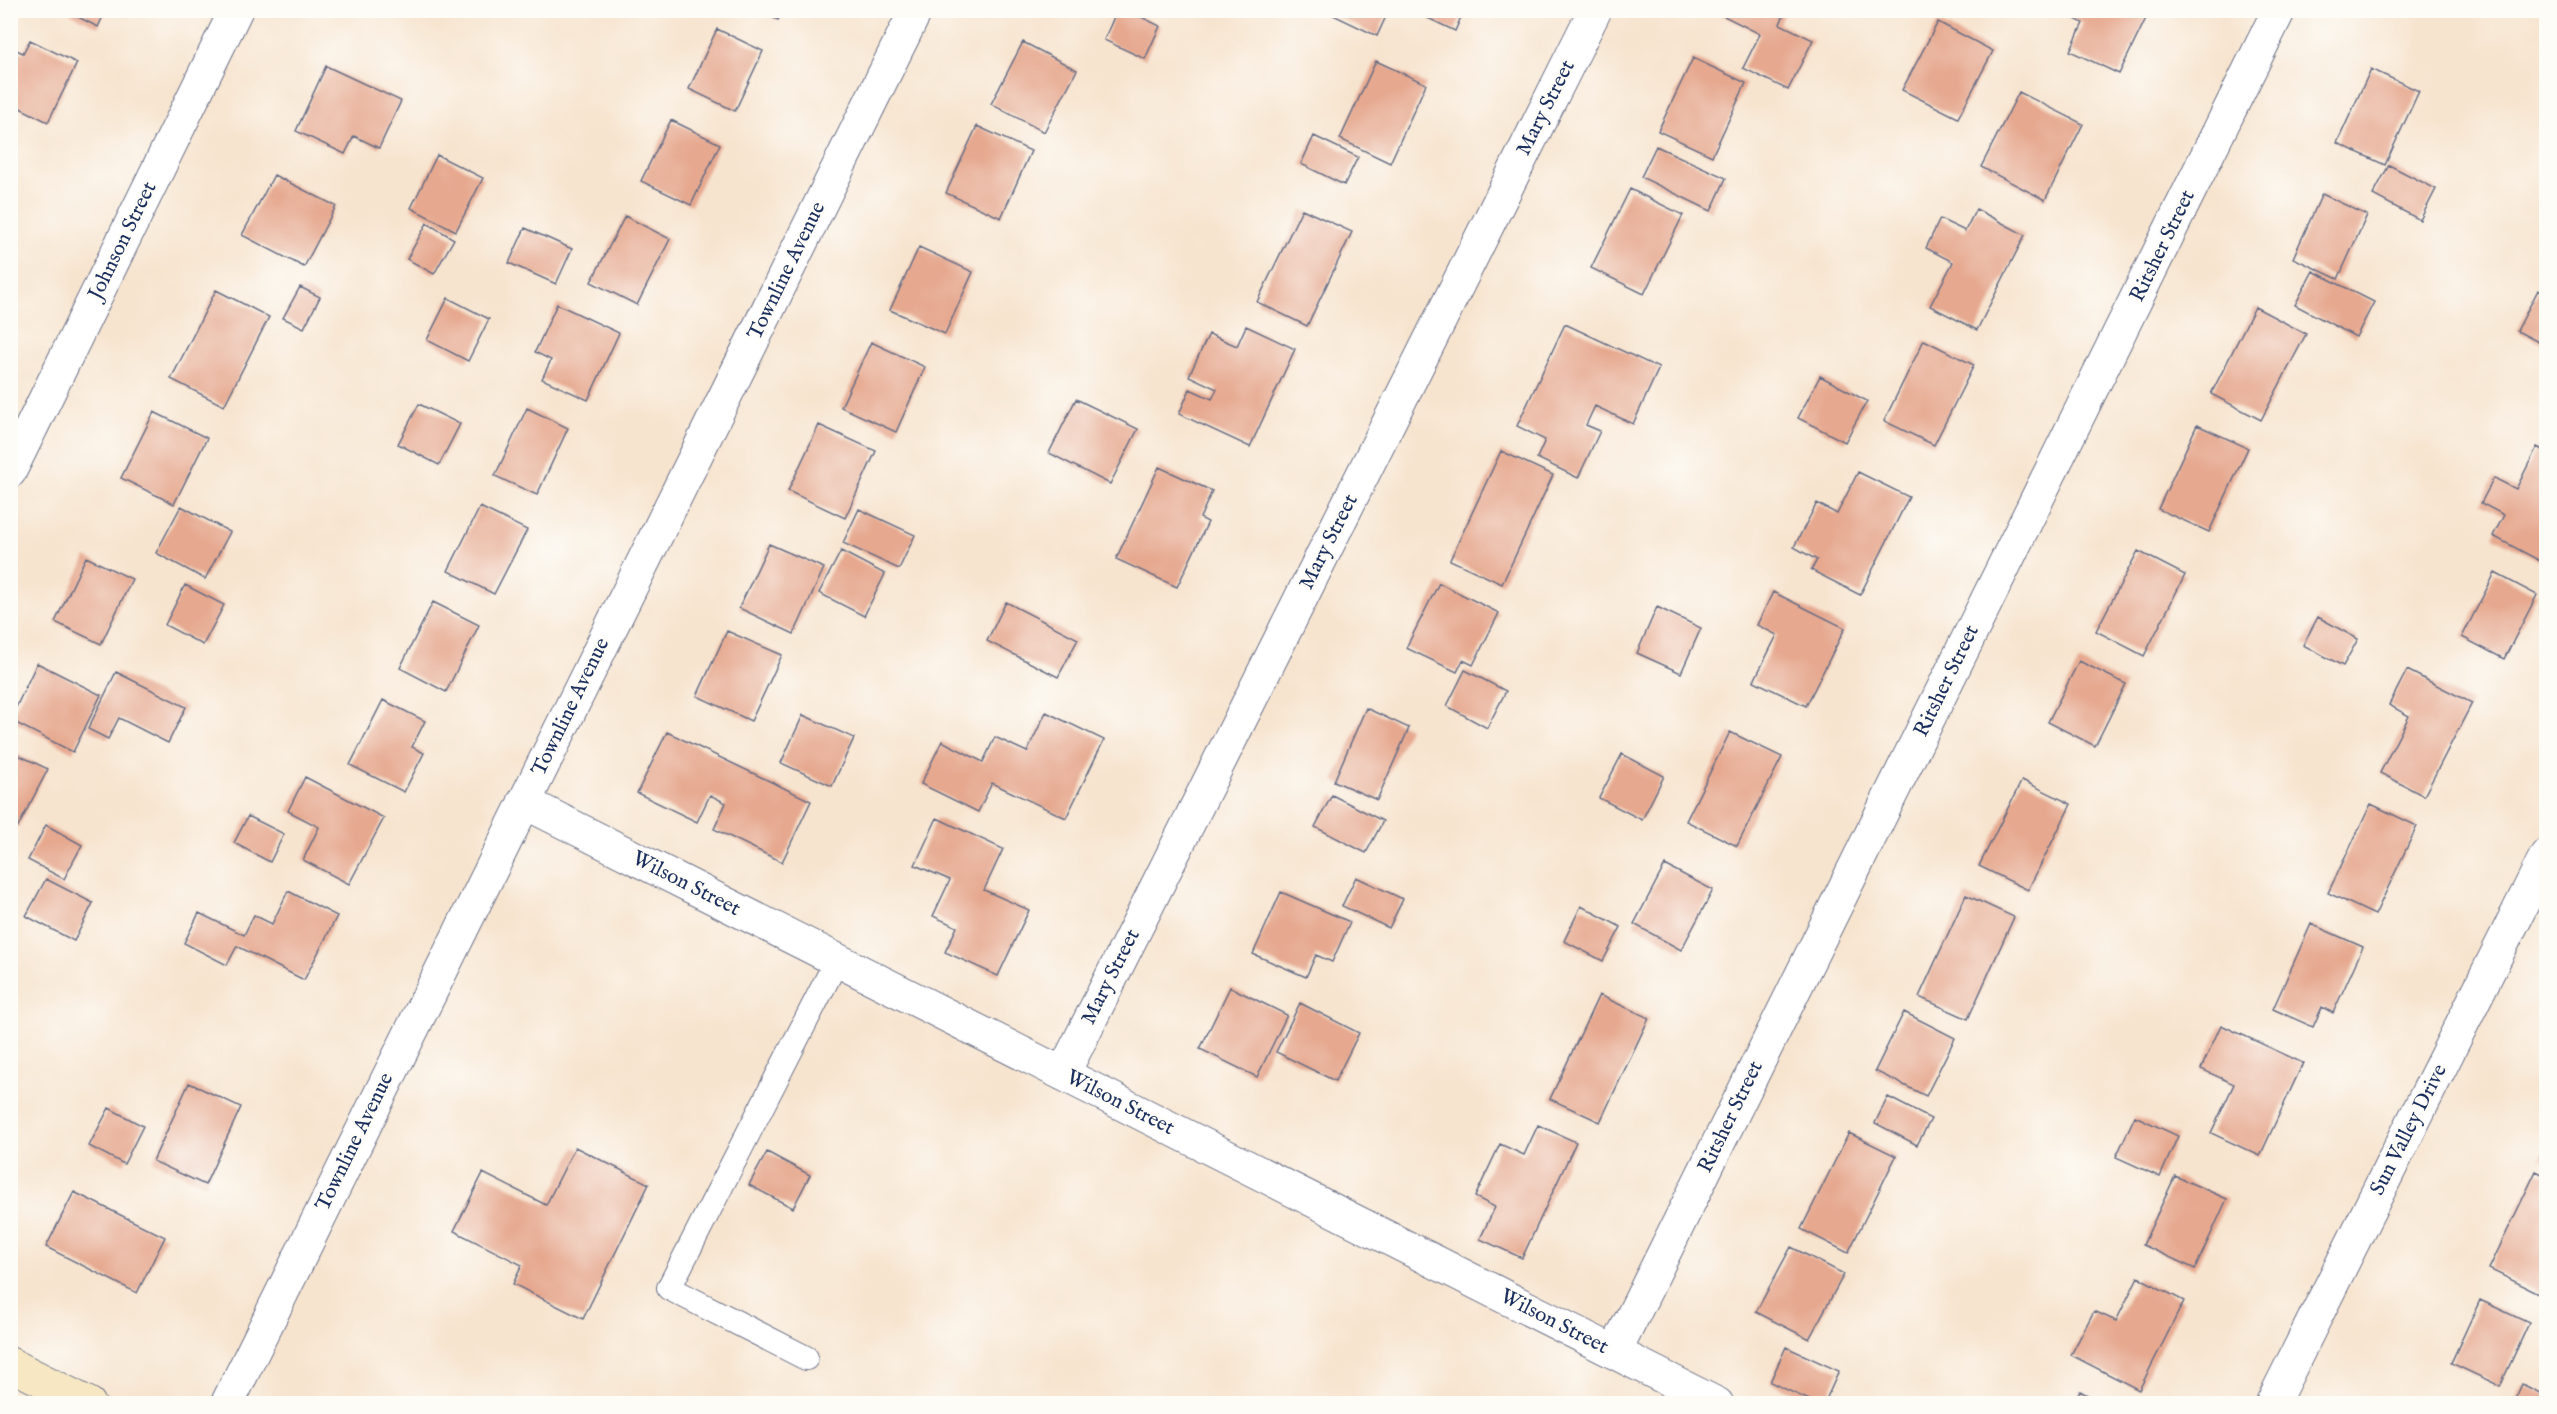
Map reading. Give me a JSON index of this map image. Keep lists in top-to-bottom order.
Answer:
{
  "streets": {
    "street": [
      "Mary Street",
      "Johnson Street",
      "Ritsher Street",
      "Townline Avenue",
      "Wilson Street",
      "Sun Valley Drive"
    ]
  },
  "crossings": [
    ["Mary Street", "Wilson Street"],
    ["Ritsher Street", "Wilson Street"],
    ["Townline Avenue", "Wilson Street"]
  ]
}
